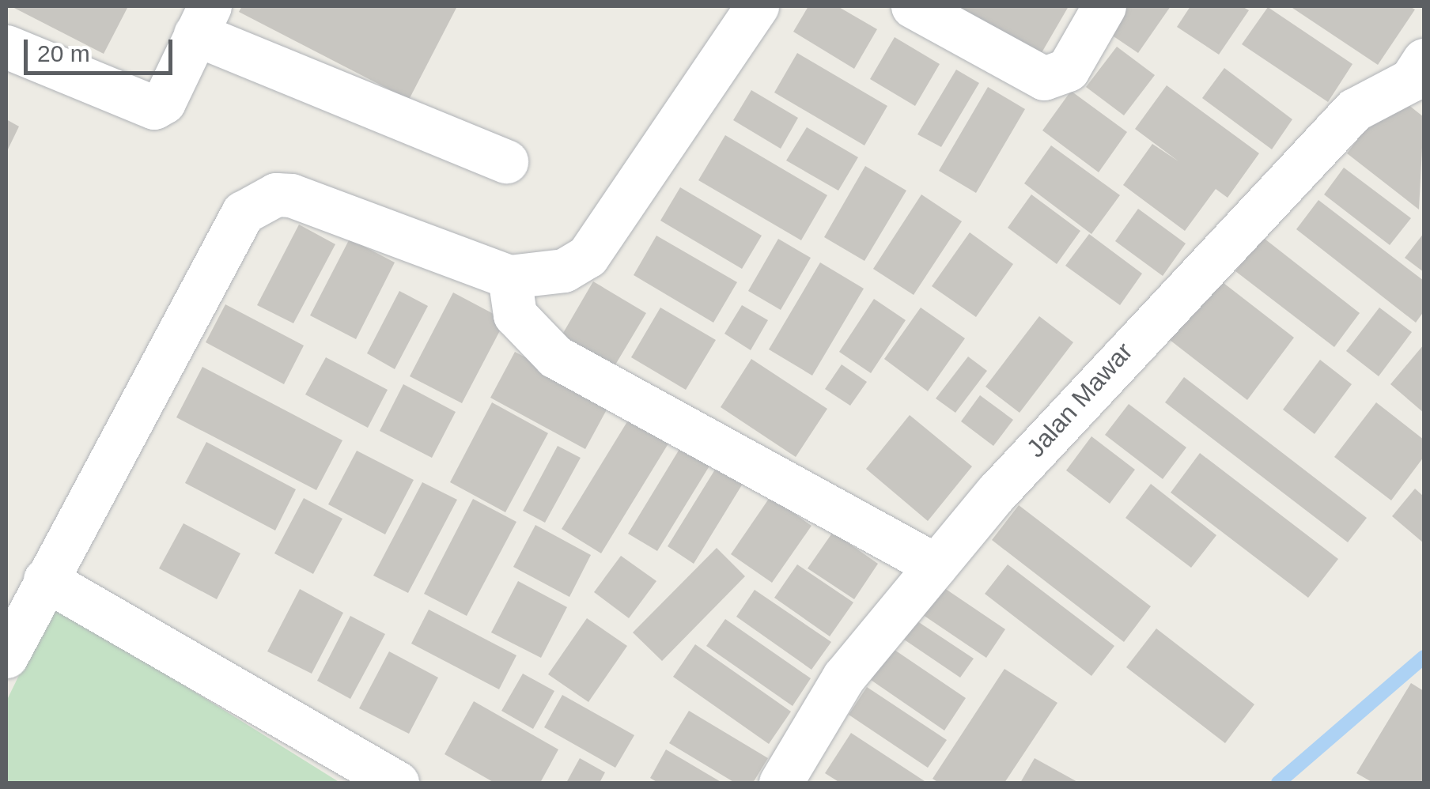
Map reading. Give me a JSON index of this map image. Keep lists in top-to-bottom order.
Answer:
{
  "streets": {
    "street": ["Jalan Mawar"]
  },
  "scale_bar": "20 m"
}
